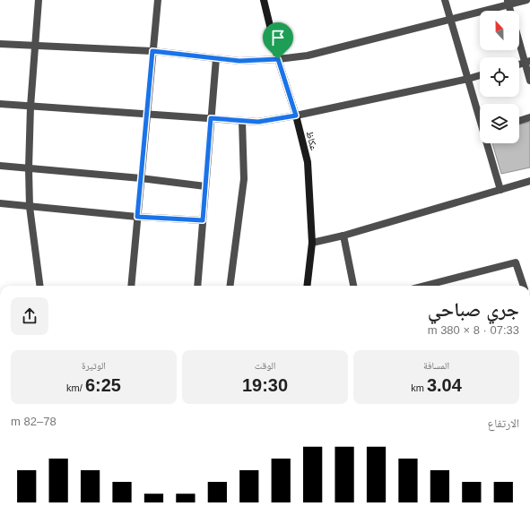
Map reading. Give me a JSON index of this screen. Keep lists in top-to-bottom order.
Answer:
{
  "streets": {
    "street": ["عكاظ"]
  },
  "north": "top",
  "page": {
    "heading": ["جري صباحي", "07:33 · 8 × 380 m"],
    "stats": [
      ["المسافة", "3.04 km"],
      ["الوقت", "19:30"],
      ["الوتيرة", "6:25 /km"]
    ],
    "chart": ["الارتفاع", "78–82 m"]
  }
}
